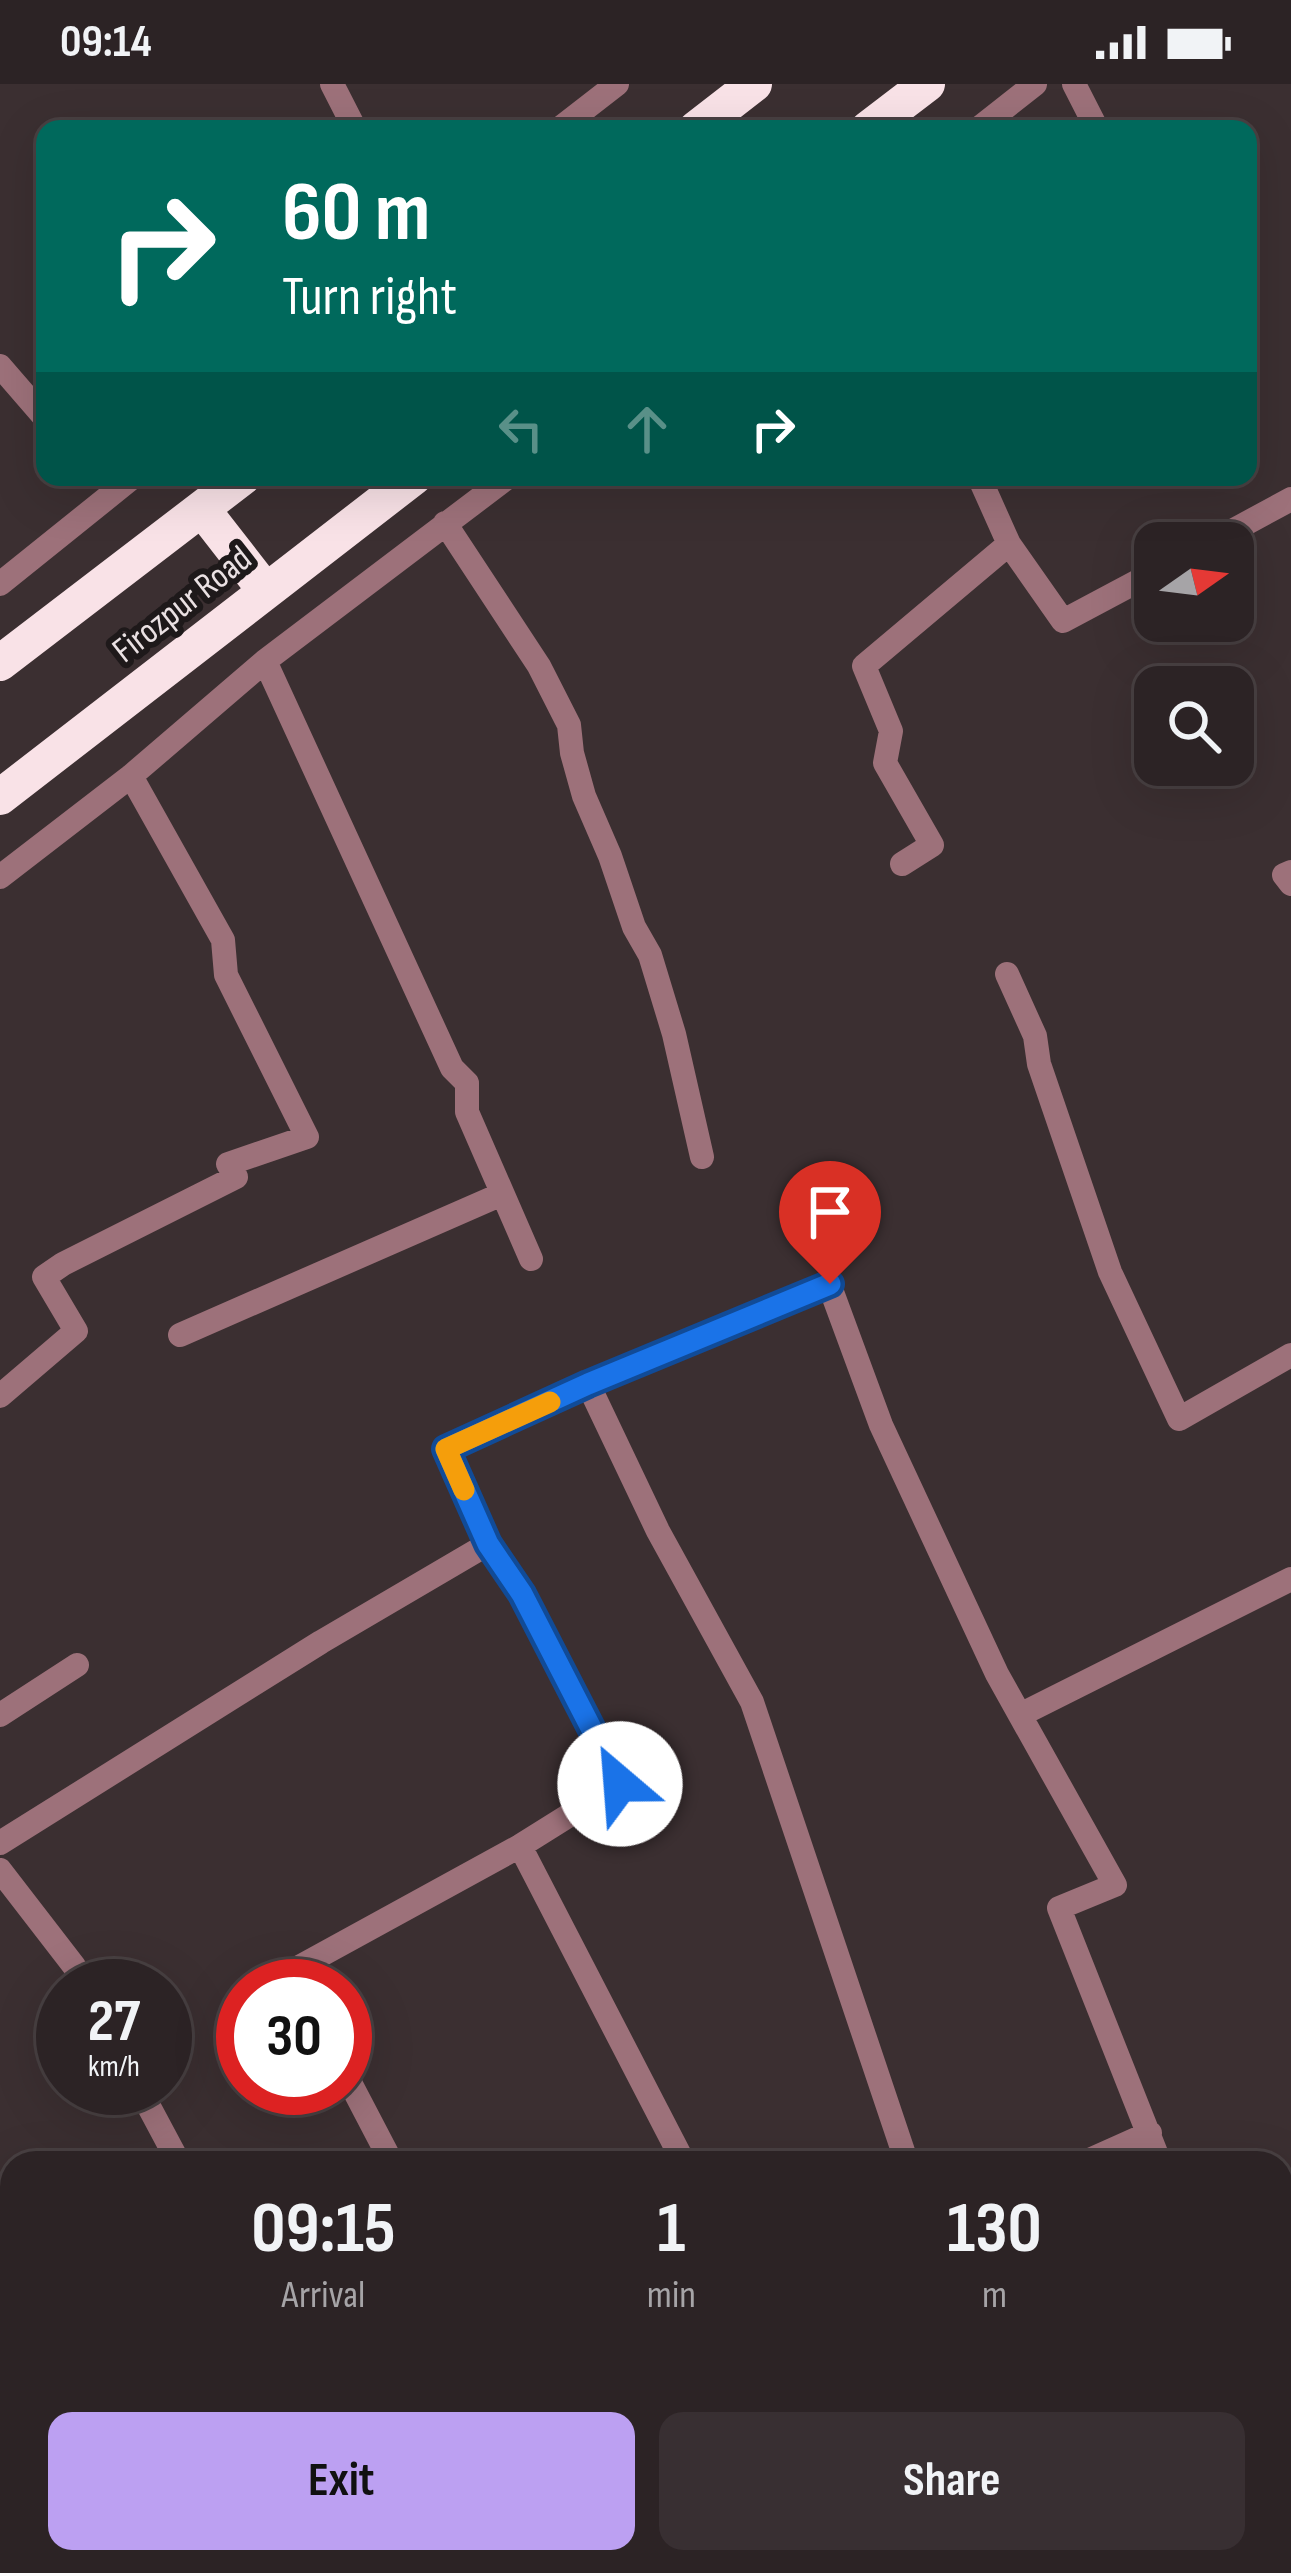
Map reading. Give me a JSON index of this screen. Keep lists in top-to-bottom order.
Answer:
{
  "streets": {
    "highway": ["Firozpur Road"]
  },
  "north": "right",
  "page": {
    "status": "09:14",
    "turn": ["60 m", "Turn right"],
    "speed": "27 km/h",
    "limit": "30",
    "eta": [
      "09:15",
      "Arrival",
      "1",
      "min",
      "130",
      "m"
    ],
    "buttons": ["Exit", "Share"]
  }
}
